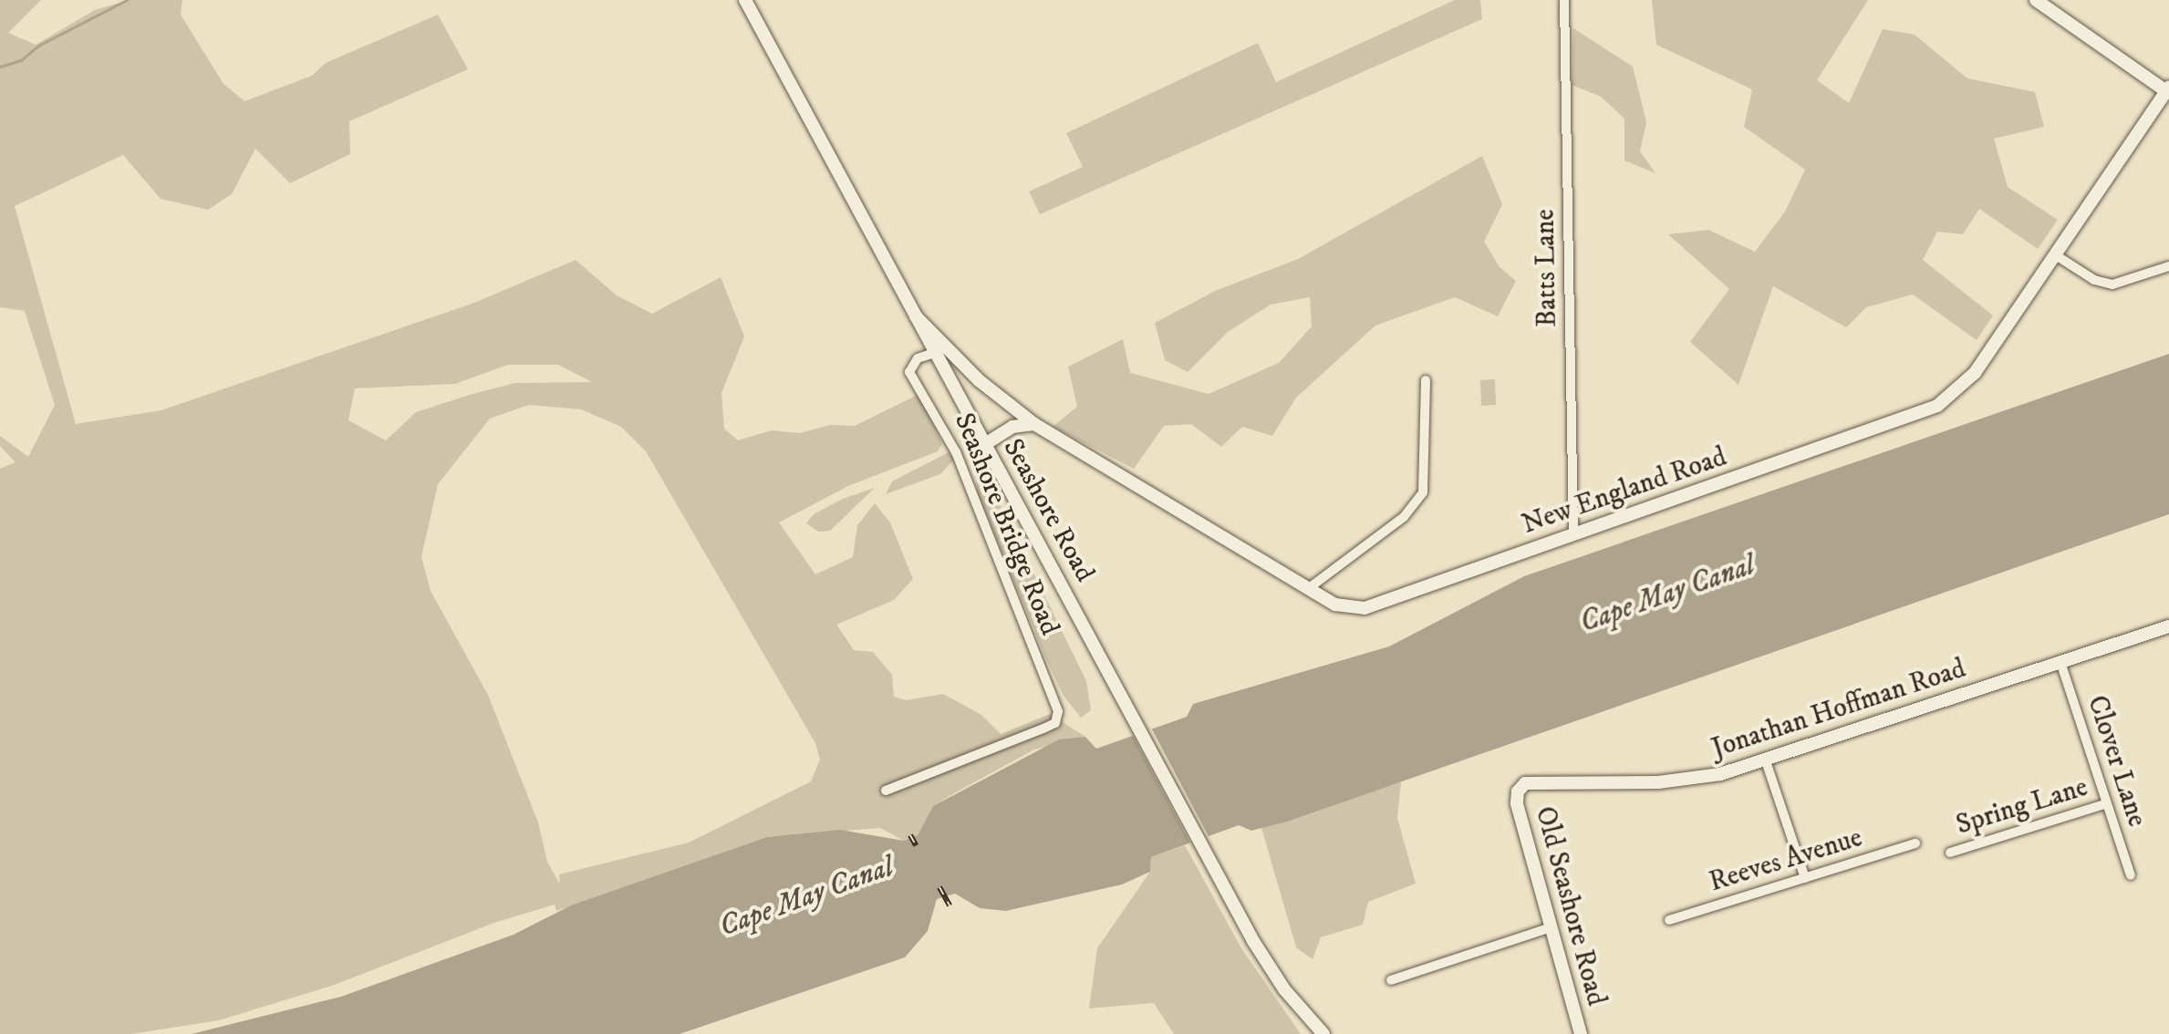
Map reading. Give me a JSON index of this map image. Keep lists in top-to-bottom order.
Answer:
{
  "streets": {
    "street": [
      "Batts Lane",
      "New England Road",
      "Seashore Road",
      "Seashore Bridge Road",
      "Jonathan Hoffman Road",
      "Clover Lane",
      "Spring Lane",
      "Reeves Avenue",
      "Old Seashore Road"
    ]
  },
  "crossings": [
    ["Batts Lane", "New England Road"],
    ["New England Road", "Seashore Road"],
    ["Seashore Road", "Seashore Bridge Road"],
    ["Jonathan Hoffman Road", "Clover Lane"],
    ["Jonathan Hoffman Road", "Old Seashore Road"],
    ["Clover Lane", "Spring Lane"]
  ],
  "water": ["Cape May Canal"]
}
